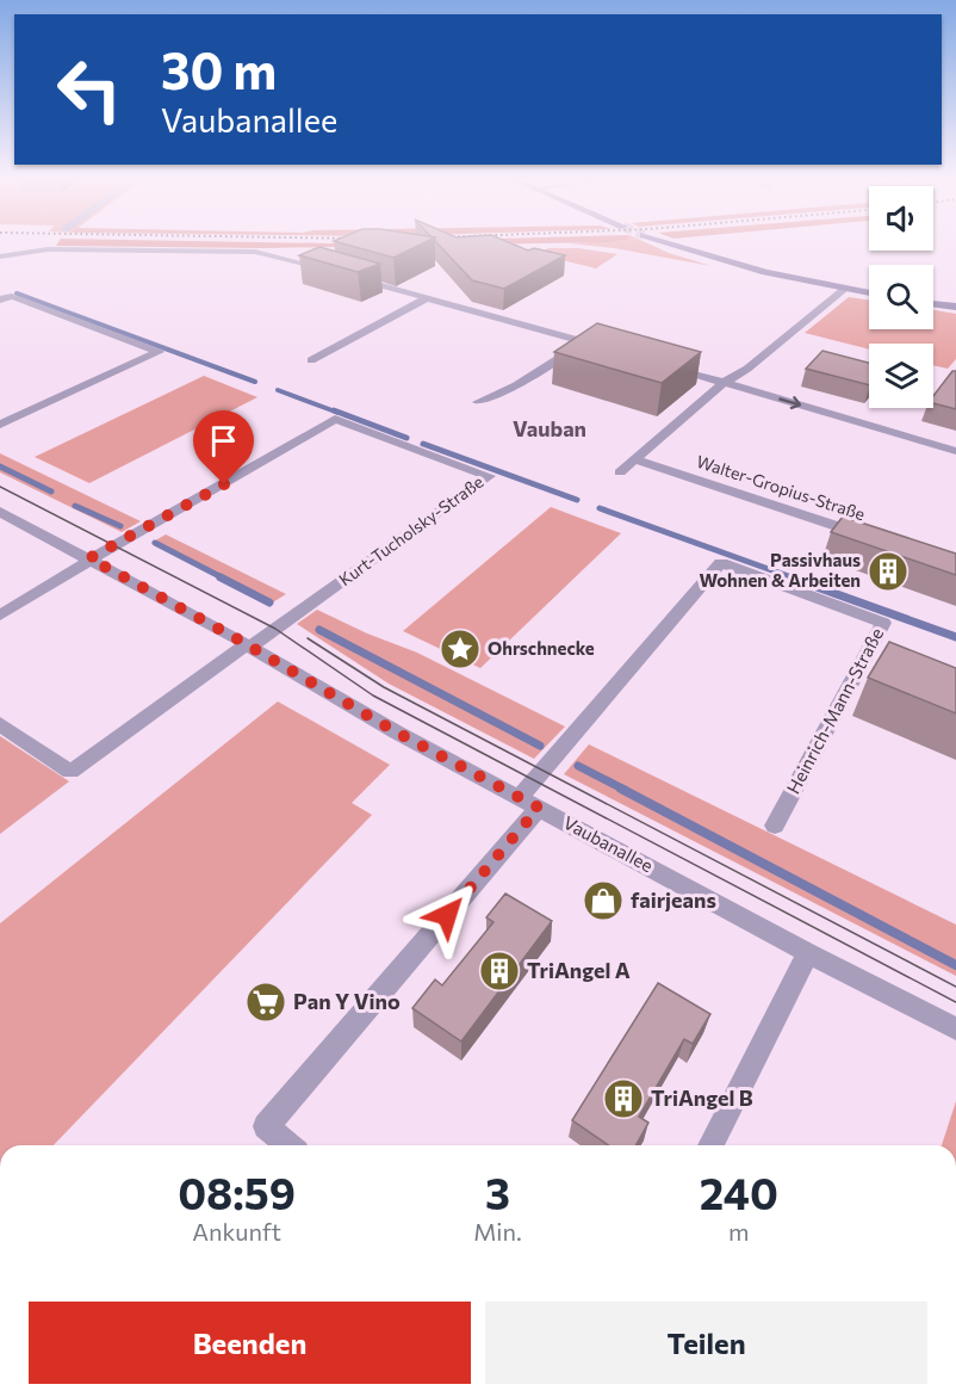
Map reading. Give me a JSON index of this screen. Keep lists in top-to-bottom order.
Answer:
{
  "streets": {
    "street": [
      "Walter-Gropius-Straße",
      "Kurt-Tucholsky-Straße",
      "Heinrich-Mann-Straße",
      "Vaubanallee"
    ]
  },
  "crossings": [
    ["Kurt-Tucholsky-Straße", "Vaubanallee"],
    ["Heinrich-Mann-Straße", "Vaubanallee"]
  ],
  "districts": ["Vauban"],
  "places": {
    "building": ["Passivhaus Wohnen & Arbeiten", "TriAngel A", "TriAngel B"],
    "place": ["Ohrschnecke"],
    "shop": ["fairjeans"],
    "supermarket": ["Pan Y Vino"]
  },
  "page": {
    "turn": ["30 m", "Vaubanallee"],
    "eta": [
      "08:59",
      "Ankunft",
      "3",
      "Min.",
      "240",
      "m"
    ],
    "buttons": ["Beenden", "Teilen"]
  }
}
